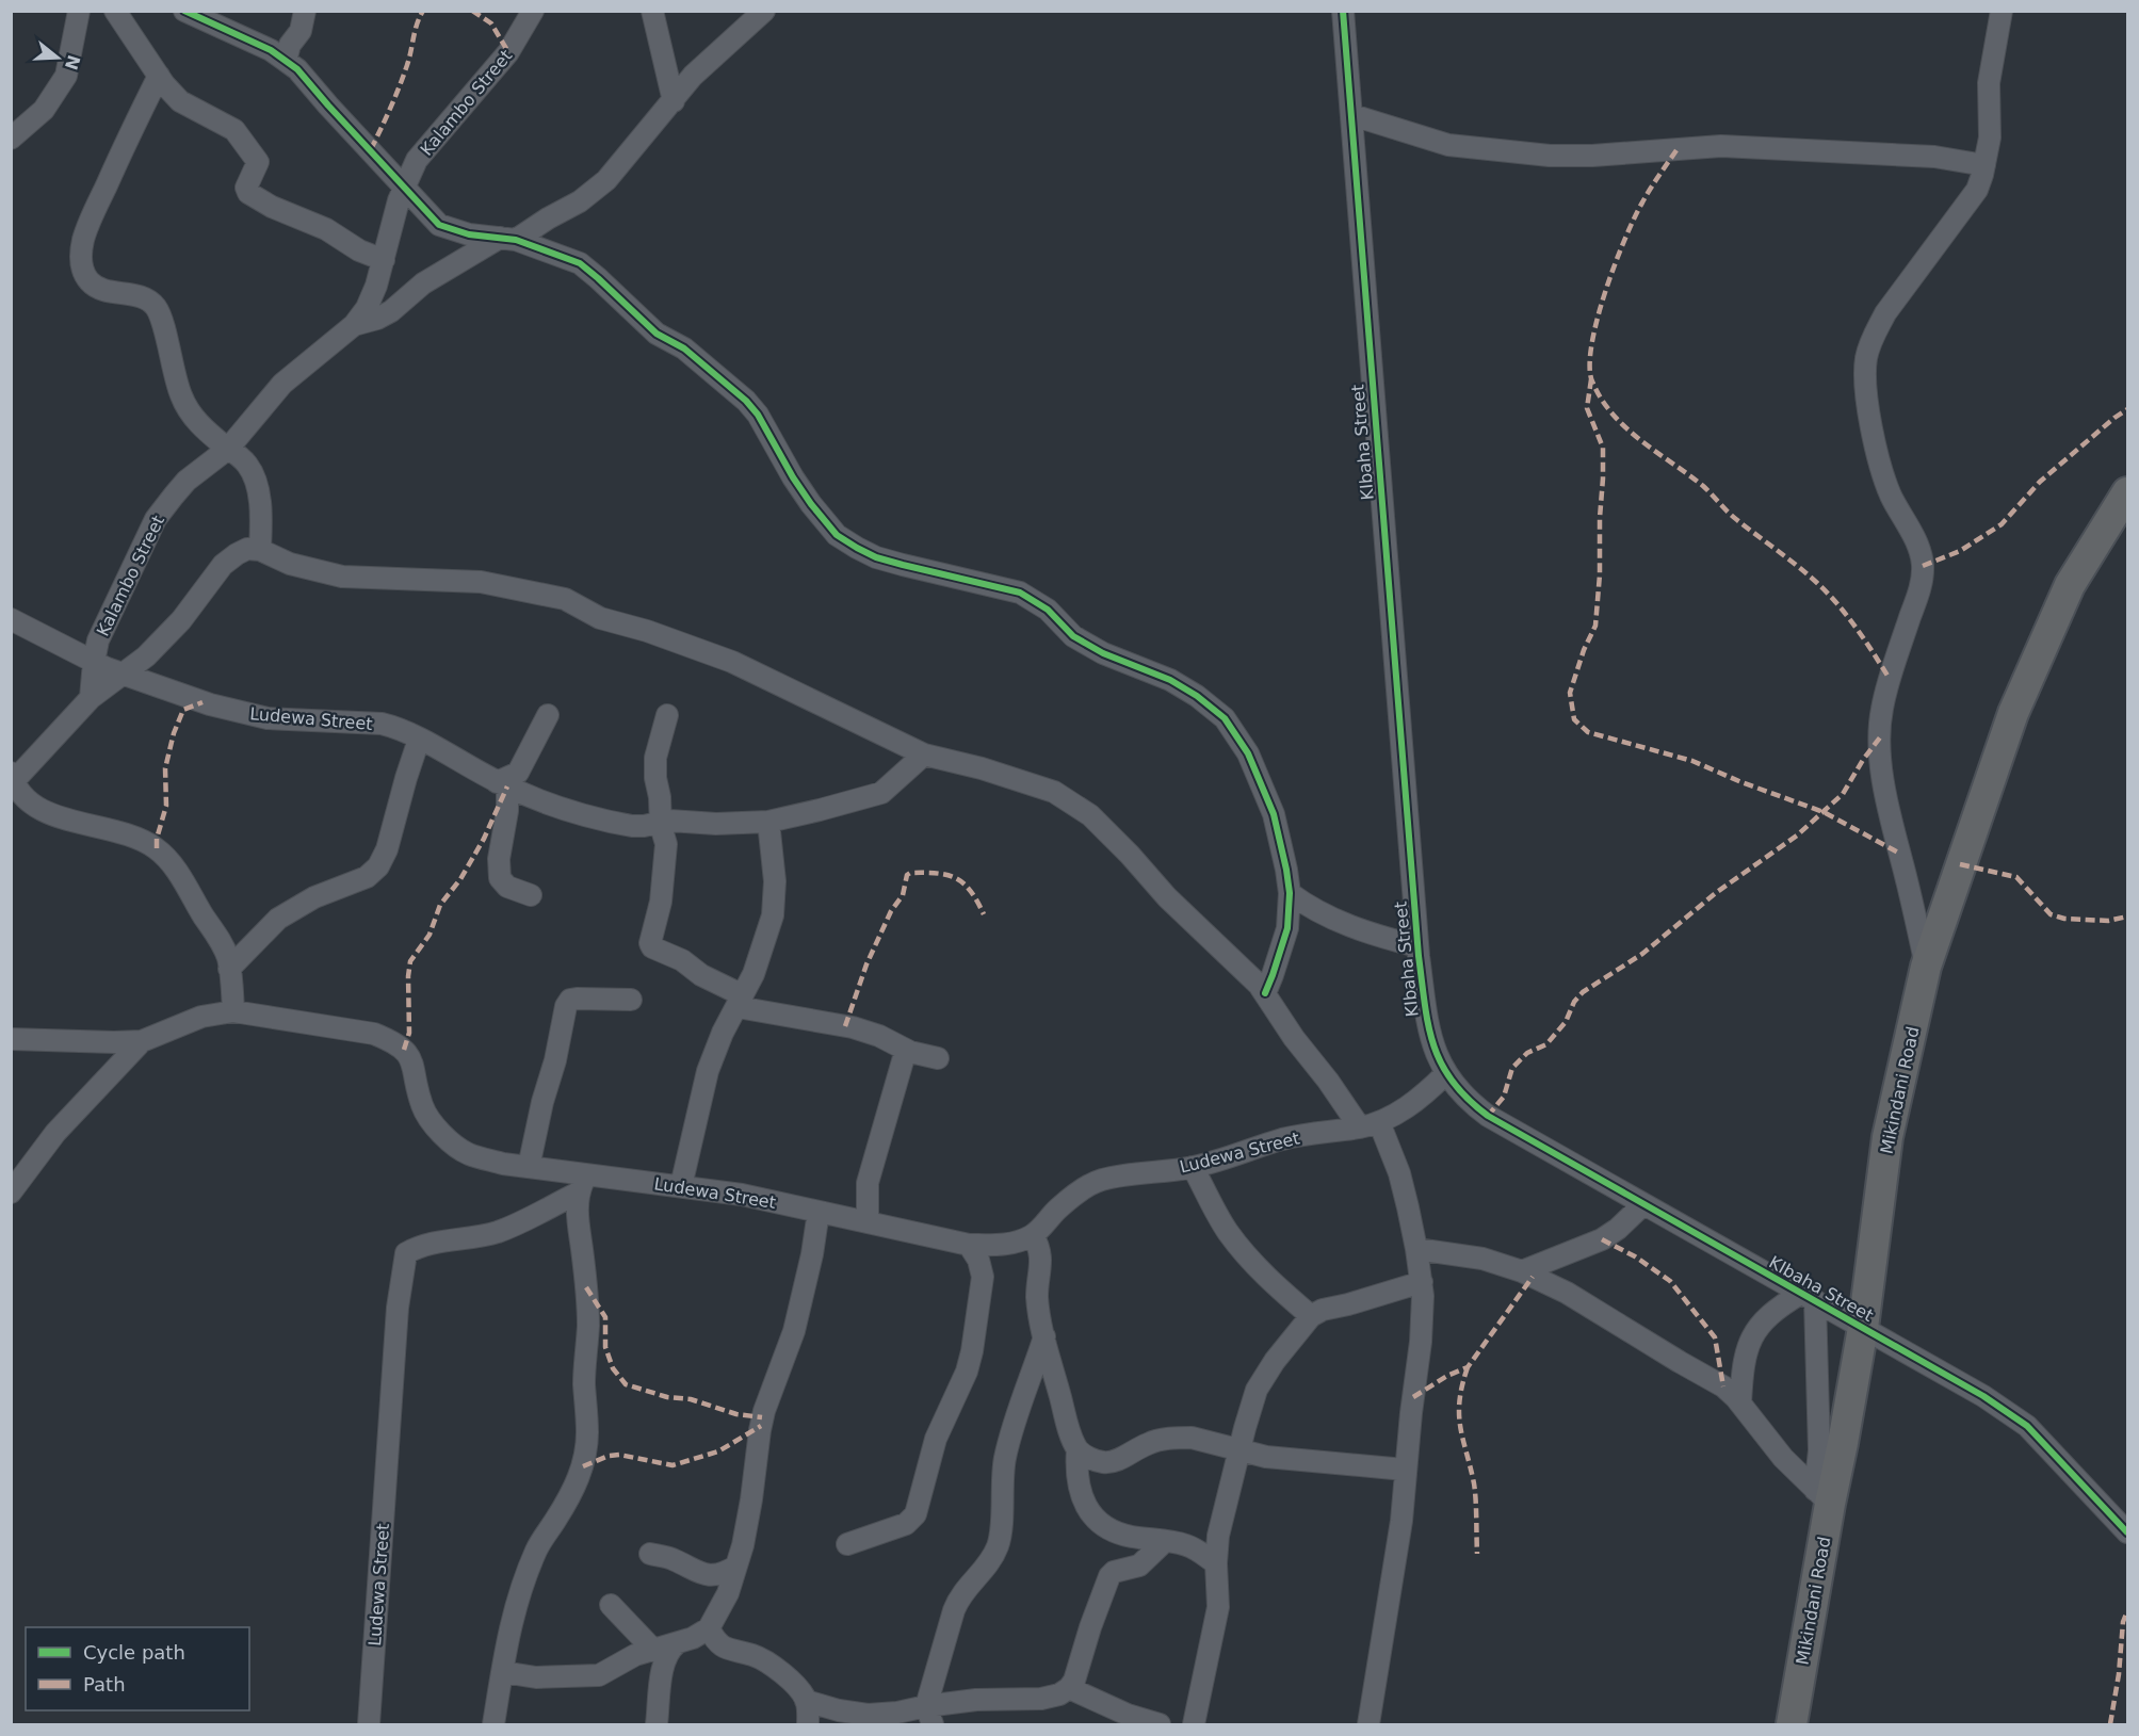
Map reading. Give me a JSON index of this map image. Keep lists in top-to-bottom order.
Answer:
{
  "streets": {
    "highway": ["Mikindani Road"],
    "street": ["Kalambo Street", "KIbaha Street", "Ludewa Street"]
  },
  "crossings": [
    ["Kalambo Street", "Ludewa Street"],
    ["KIbaha Street", "Ludewa Street"],
    ["KIbaha Street", "Mikindani Road"]
  ],
  "legend": ["Cycle path", "Path"],
  "north": "right"
}
